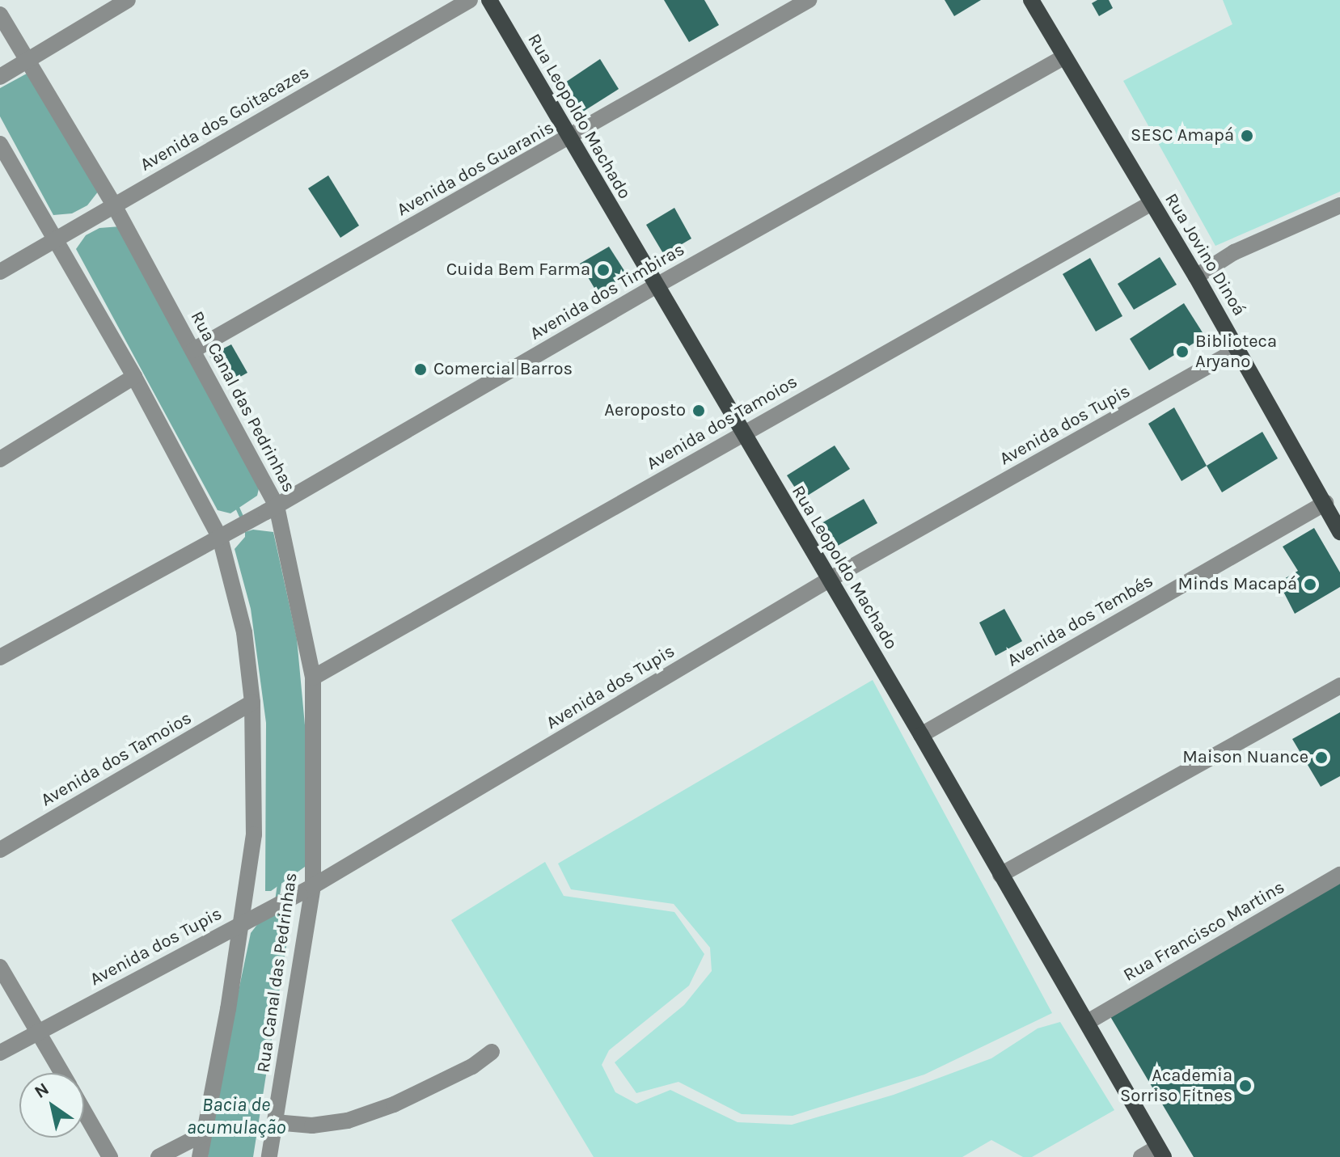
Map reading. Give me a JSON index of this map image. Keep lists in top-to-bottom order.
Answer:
{
  "streets": {
    "main road": ["Rua Leopoldo Machado", "Rua Jovino Dinoá"],
    "street": [
      "Avenida dos Goitacazes",
      "Avenida dos Guaranis",
      "Avenida dos Timbiras",
      "Rua Canal das Pedrinhas",
      "Avenida dos Tamoios",
      "Avenida dos Tupis",
      "Avenida dos Tembés",
      "Rua Francisco Martins"
    ]
  },
  "crossings": [
    ["Rua Leopoldo Machado", "Avenida dos Guaranis"],
    ["Rua Leopoldo Machado", "Avenida dos Timbiras"],
    ["Rua Leopoldo Machado", "Avenida dos Tamoios"],
    ["Rua Leopoldo Machado", "Avenida dos Tupis"],
    ["Rua Leopoldo Machado", "Avenida dos Tembés"],
    ["Rua Leopoldo Machado", "Rua Francisco Martins"],
    ["Avenida dos Goitacazes", "Rua Canal das Pedrinhas"],
    ["Avenida dos Guaranis", "Rua Canal das Pedrinhas"],
    ["Rua Jovino Dinoá", "Avenida dos Timbiras"],
    ["Rua Jovino Dinoá", "Avenida dos Tamoios"],
    ["Rua Jovino Dinoá", "Avenida dos Tupis"],
    ["Rua Jovino Dinoá", "Avenida dos Tembés"],
    ["Avenida dos Timbiras", "Rua Canal das Pedrinhas"],
    ["Rua Canal das Pedrinhas", "Avenida dos Tamoios"],
    ["Rua Canal das Pedrinhas", "Avenida dos Tupis"]
  ],
  "water": ["Bacia de acumulação"],
  "places": [
    "SESC Amapá",
    "Cuida Bem Farma",
    "Biblioteca Aryano",
    "Comercial Barros",
    "Aeroposto",
    "Minds Macapá",
    "Maison Nuance",
    "Academia Sorriso Fitnes"
  ],
  "north": "top left"
}
